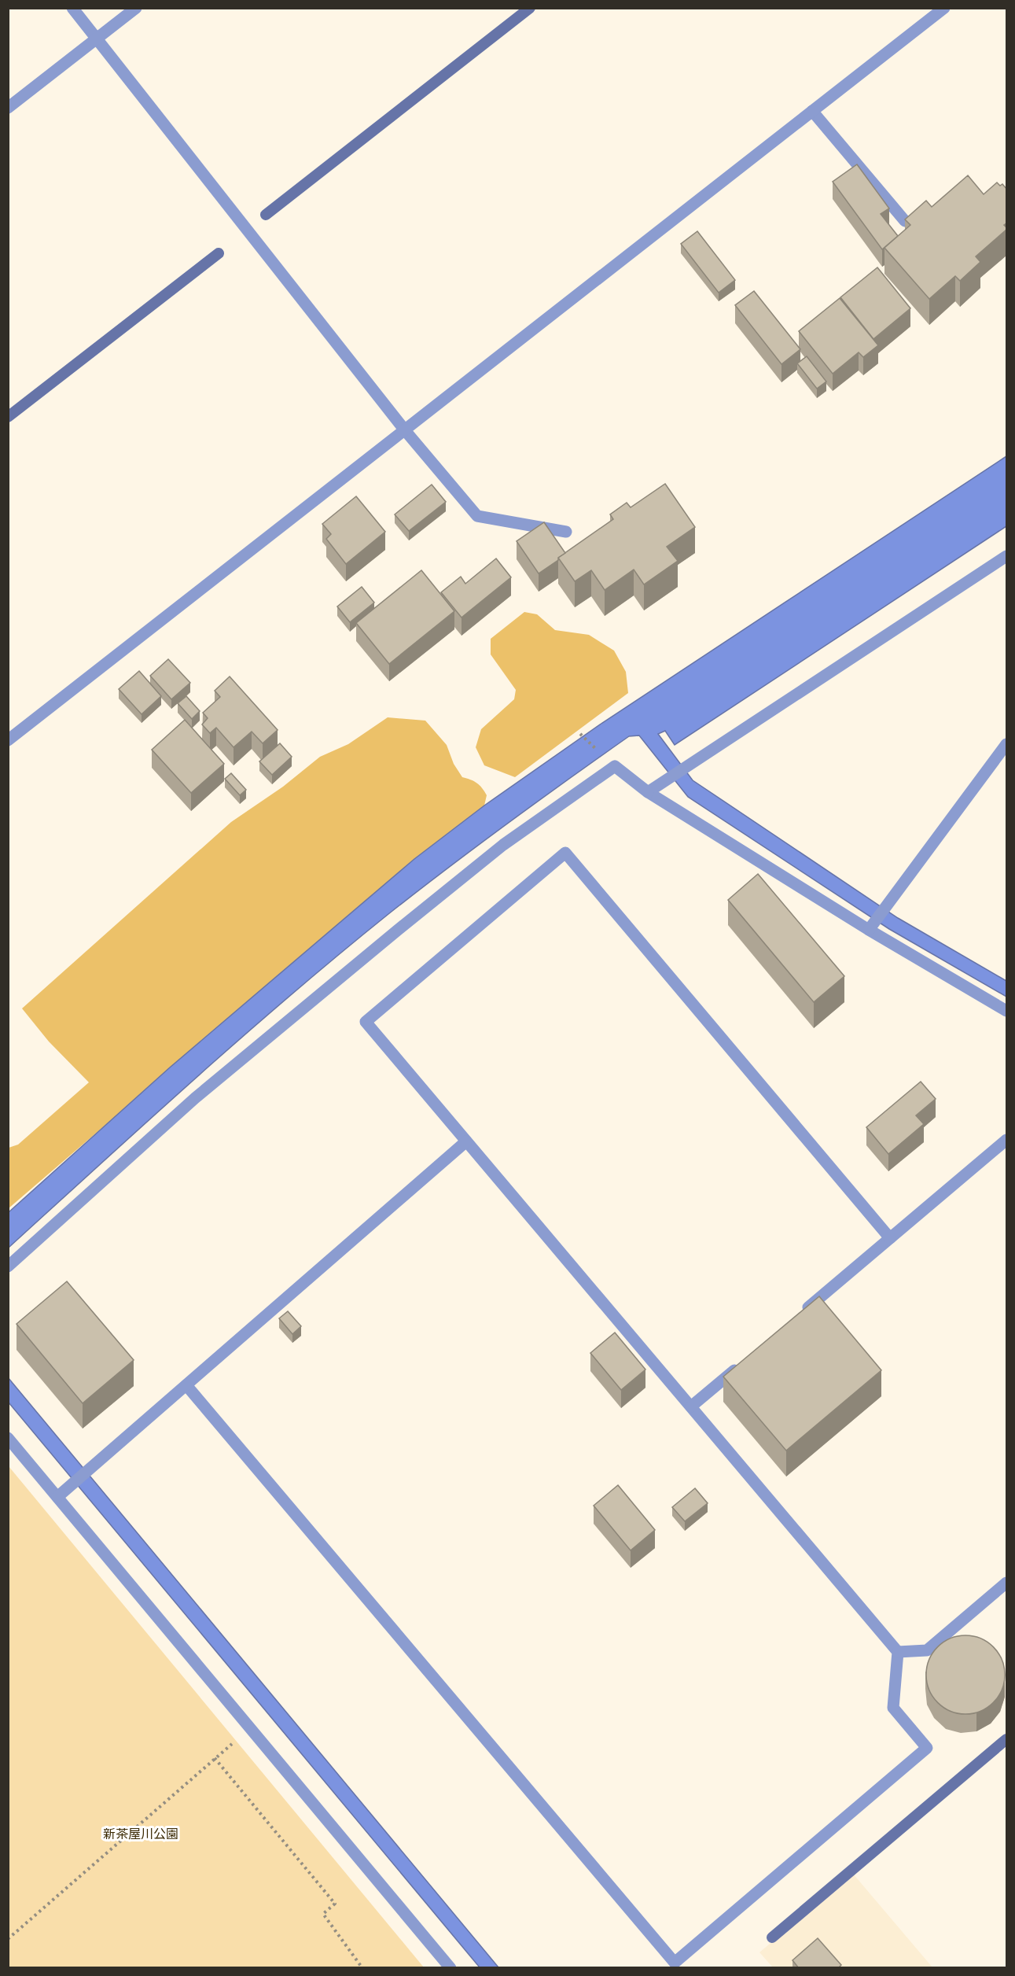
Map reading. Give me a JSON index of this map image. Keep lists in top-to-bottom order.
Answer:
{
  "parks": ["新茶屋川公園"]
}
